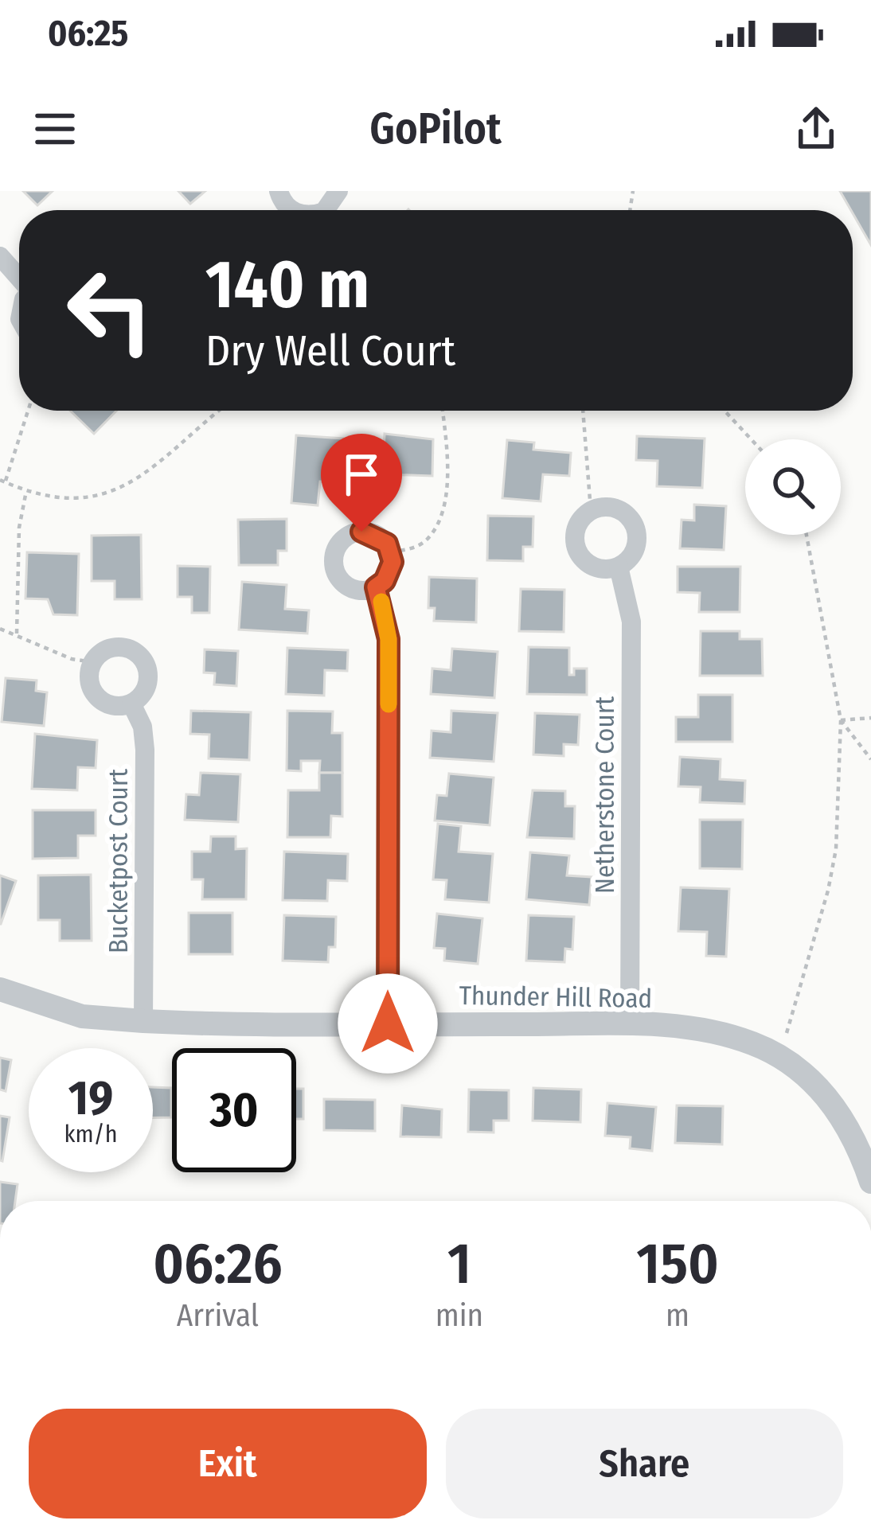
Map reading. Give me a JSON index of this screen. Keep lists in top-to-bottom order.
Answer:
{
  "streets": {
    "street": ["Netherstone Court", "Bucketpost Court", "Thunder Hill Road"]
  },
  "crossings": [
    ["Netherstone Court", "Thunder Hill Road"],
    ["Bucketpost Court", "Thunder Hill Road"]
  ],
  "page": {
    "status": "06:25",
    "header": "GoPilot",
    "turn": ["140 m", "Dry Well Court"],
    "speed": "19 km/h",
    "limit": "30",
    "eta": [
      "06:26",
      "Arrival",
      "1",
      "min",
      "150",
      "m"
    ],
    "buttons": ["Exit", "Share"]
  }
}
